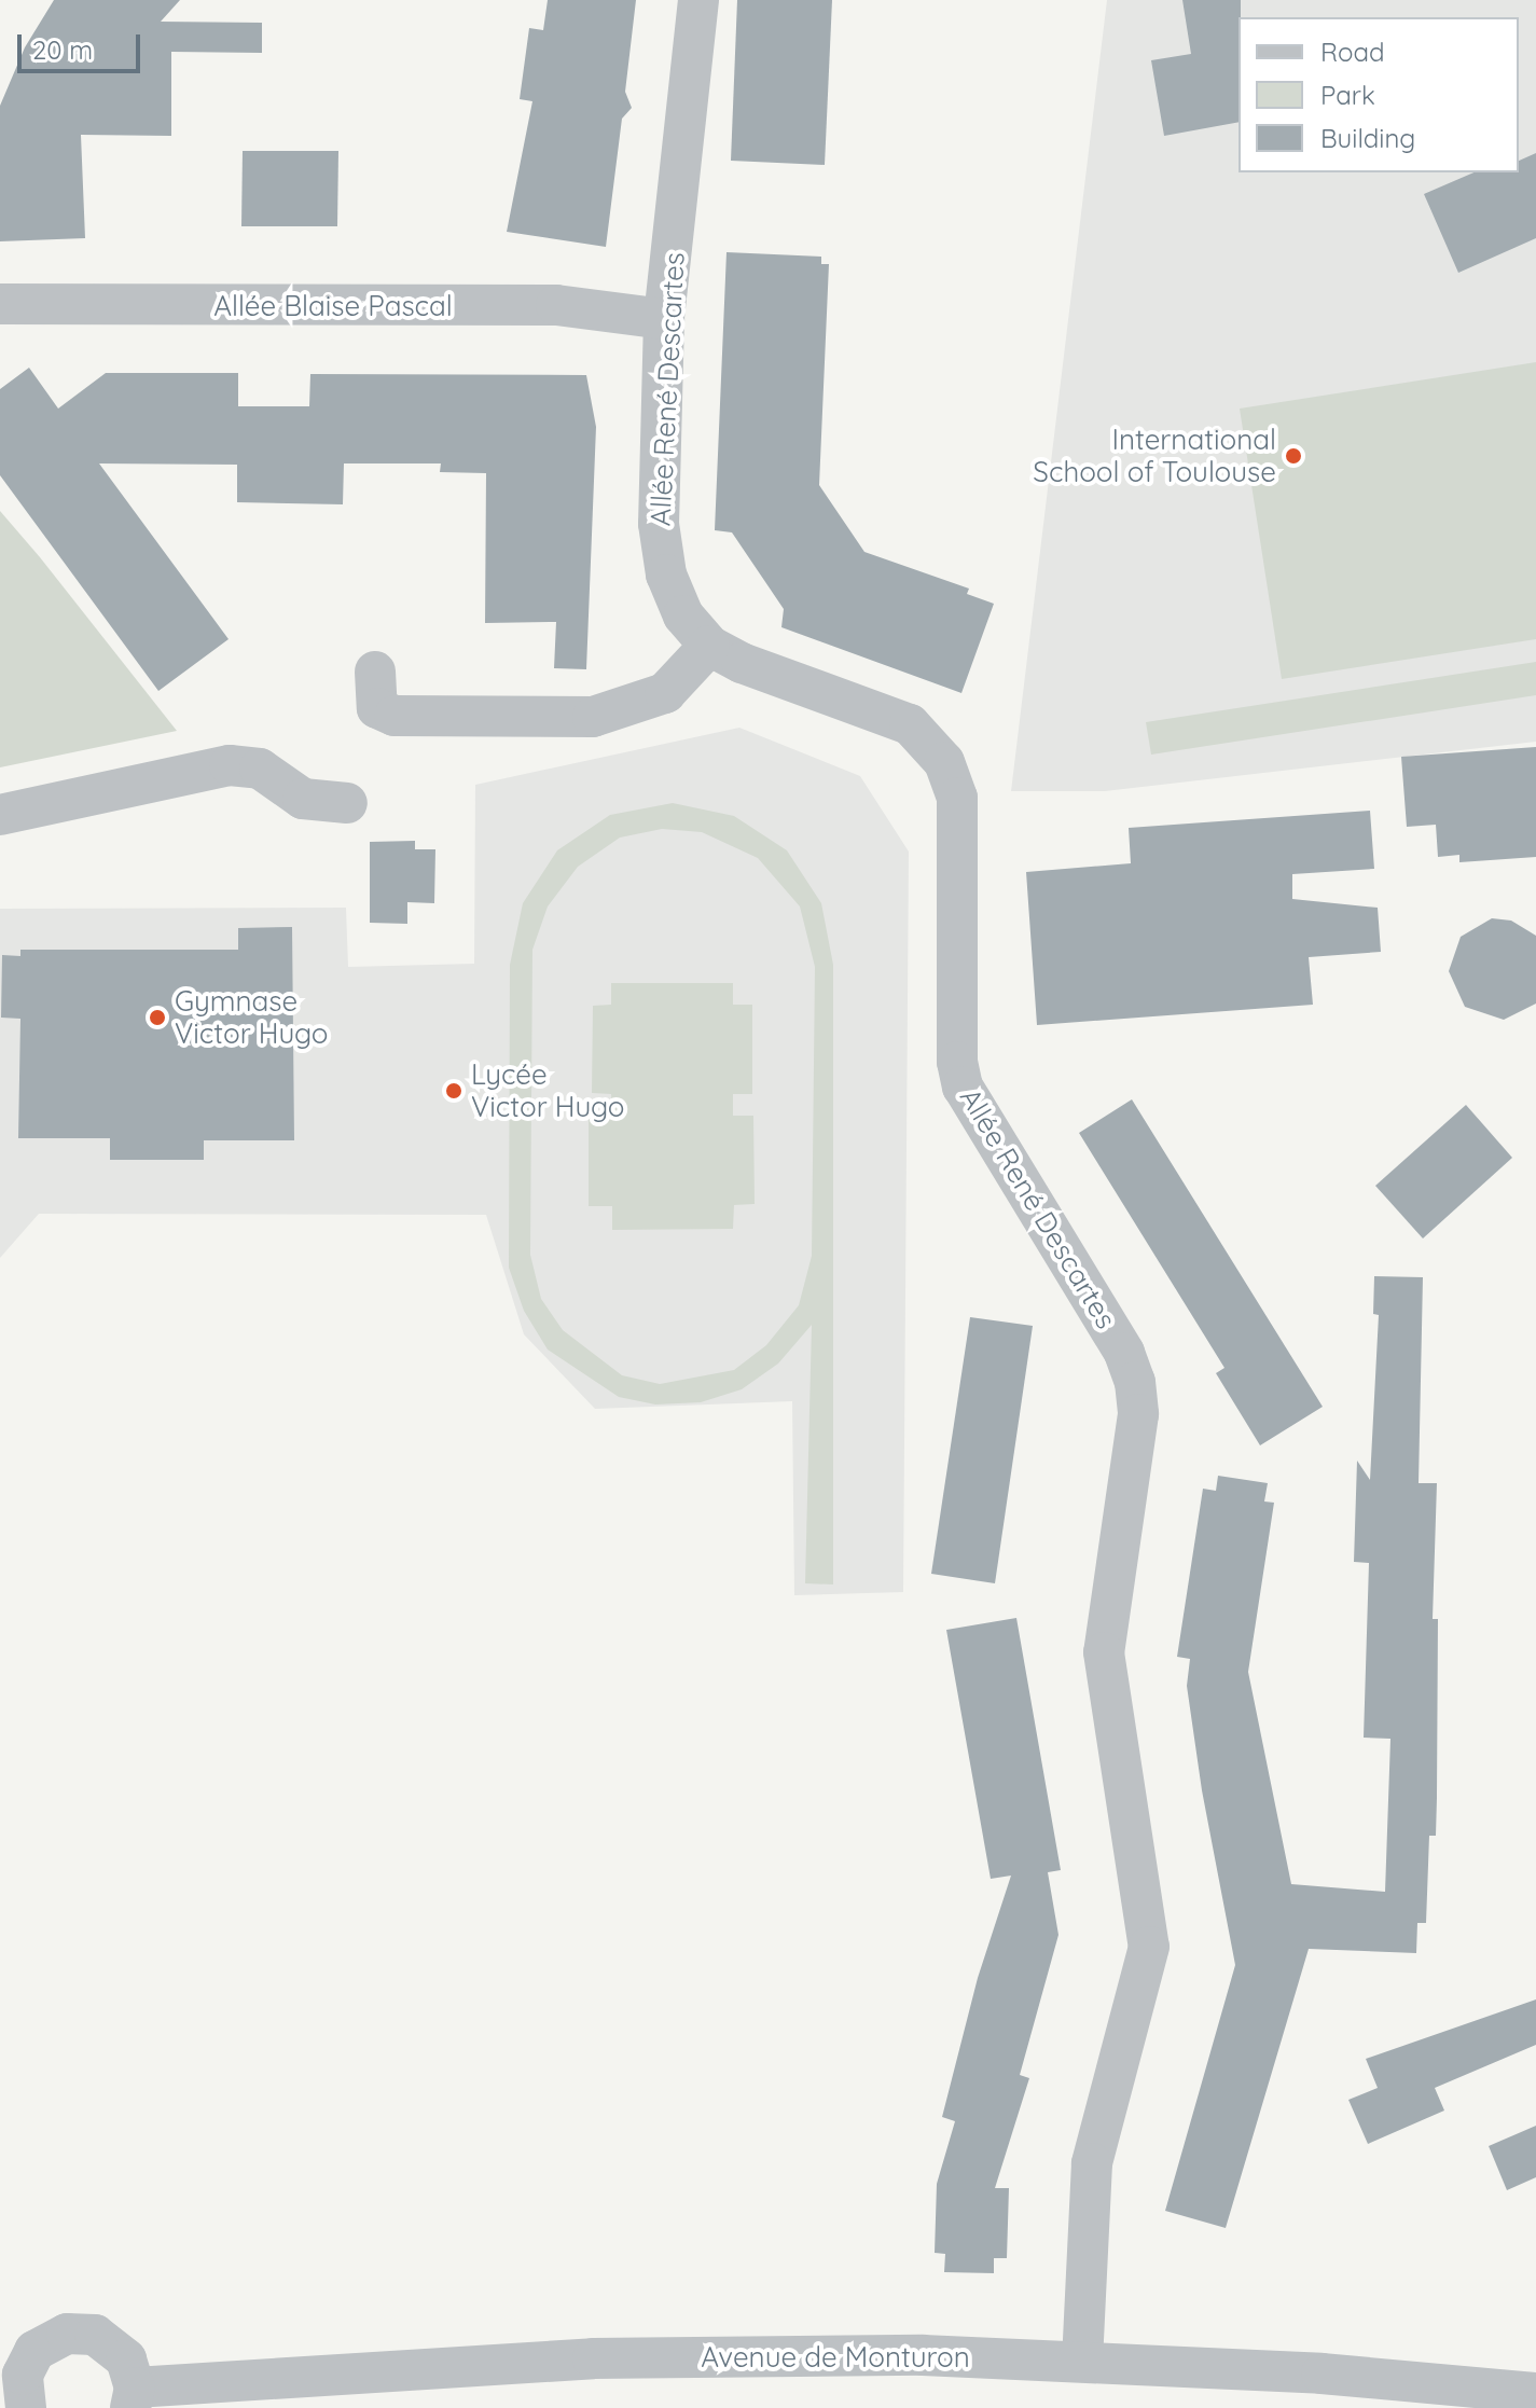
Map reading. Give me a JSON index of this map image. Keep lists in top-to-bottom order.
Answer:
{
  "streets": {
    "street": ["Allée Blaise Pascal", "Allée René Descartes", "Avenue de Monturon"]
  },
  "crossings": [
    ["Allée Blaise Pascal", "Allée René Descartes"],
    ["Allée René Descartes", "Avenue de Monturon"]
  ],
  "places": ["International School of Toulouse", "Gymnase Victor Hugo", "Lycée Victor Hugo"],
  "legend": ["Road", "Park", "Building"],
  "scale_bar": "20 m"
}
